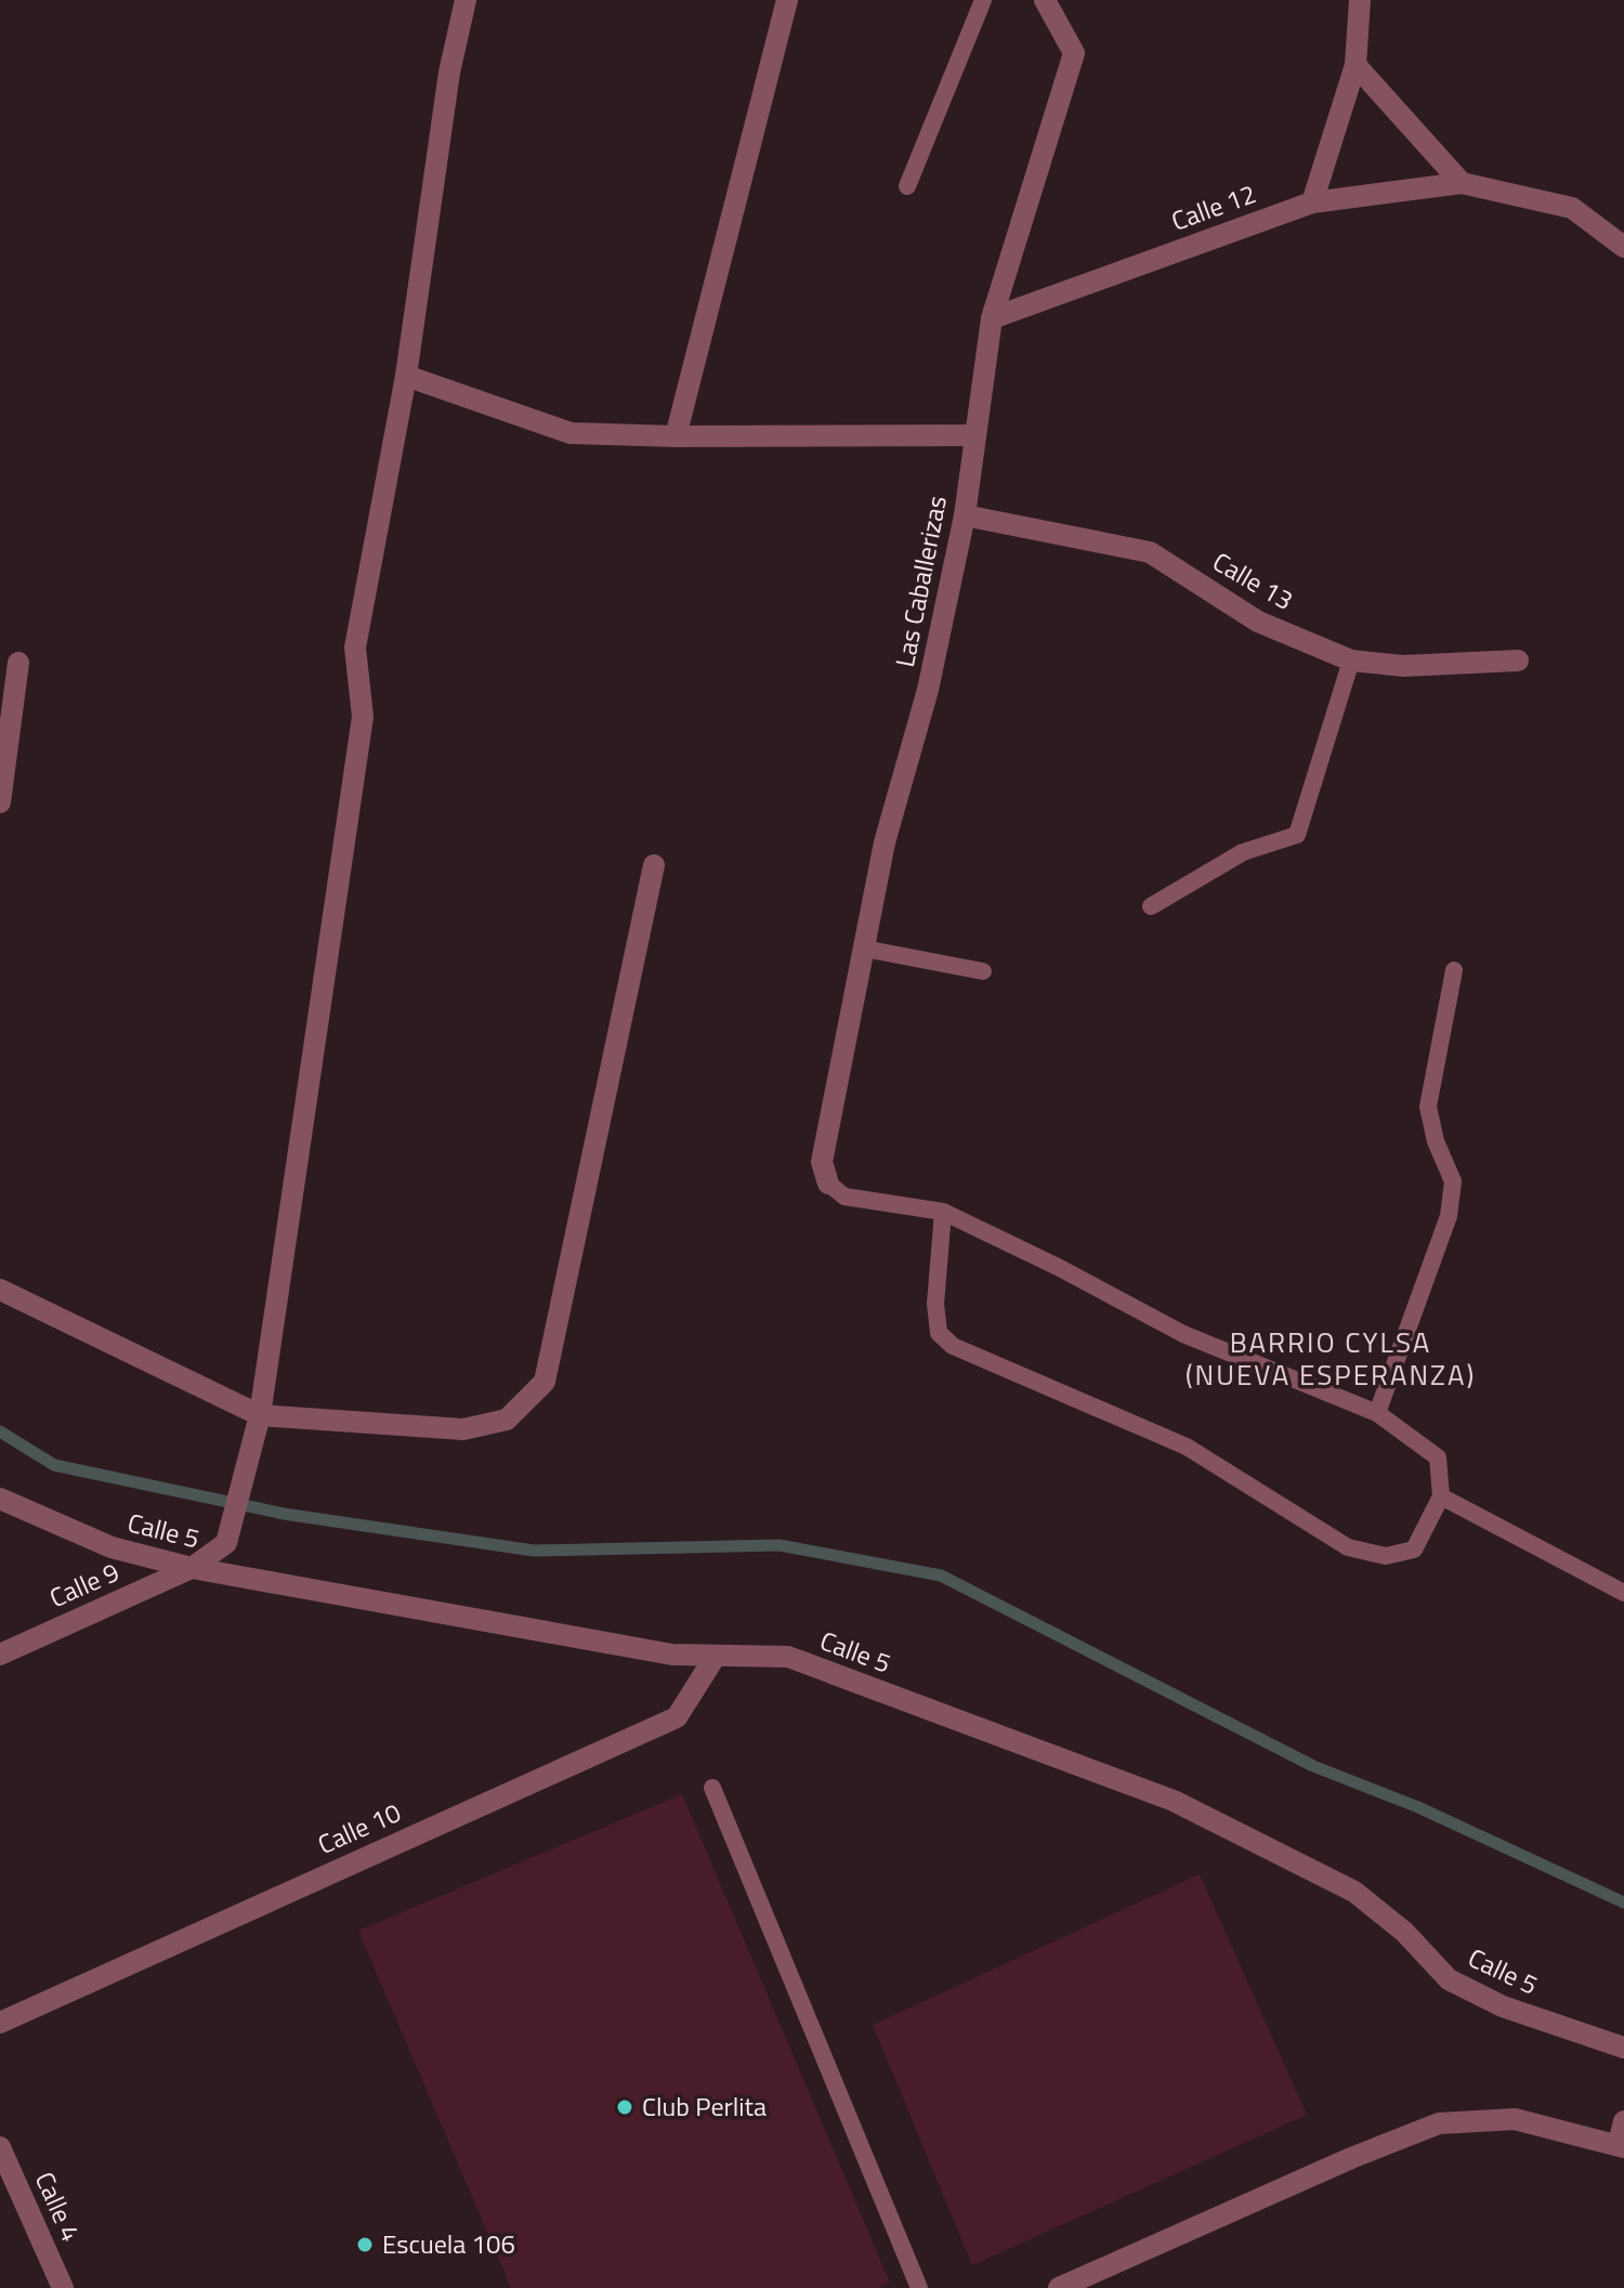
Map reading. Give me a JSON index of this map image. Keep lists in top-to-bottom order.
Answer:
{
  "streets": {
    "street": [
      "Calle 12",
      "Las Caballerizas",
      "Calle 13",
      "Calle 5",
      "Calle 9",
      "Calle 10",
      "Calle 4"
    ]
  },
  "crossings": [
    ["Calle 12", "Las Caballerizas"],
    ["Las Caballerizas", "Calle 13"],
    ["Calle 5", "Calle 9"],
    ["Calle 5", "Calle 10"]
  ],
  "districts": ["BARRIO CYLSA (NUEVA ESPERANZA)"],
  "places": ["Club Perlita", "Escuela 106"]
}
